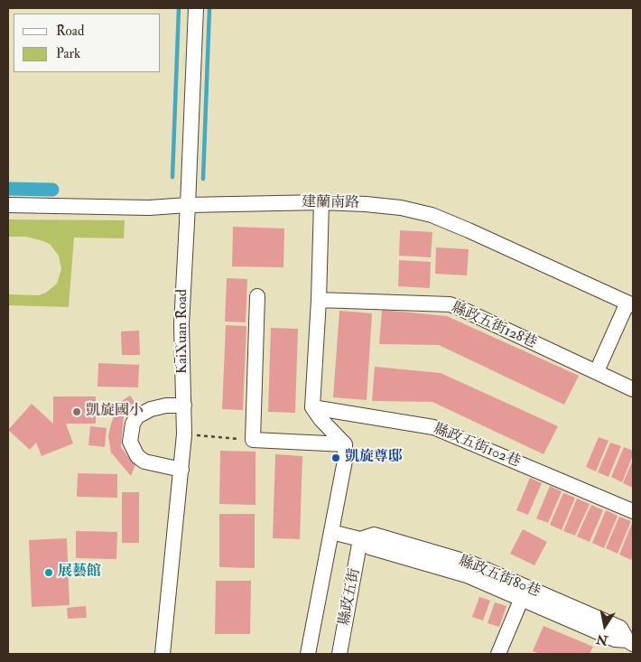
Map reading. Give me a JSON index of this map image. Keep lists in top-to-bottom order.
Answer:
{
  "streets": {
    "street": [
      "建蘭南路",
      "縣政五街128巷",
      "KaiXuan Road",
      "縣政五街102巷",
      "縣政五街80巷",
      "縣政五街"
    ]
  },
  "crossings": [
    ["建蘭南路", "KaiXuan Road"],
    ["縣政五街80巷", "縣政五街"]
  ],
  "places": ["凱旋國小", "凱旋尊邸", "展藝館"],
  "legend": ["Road", "Park"],
  "north": "bottom"
}
